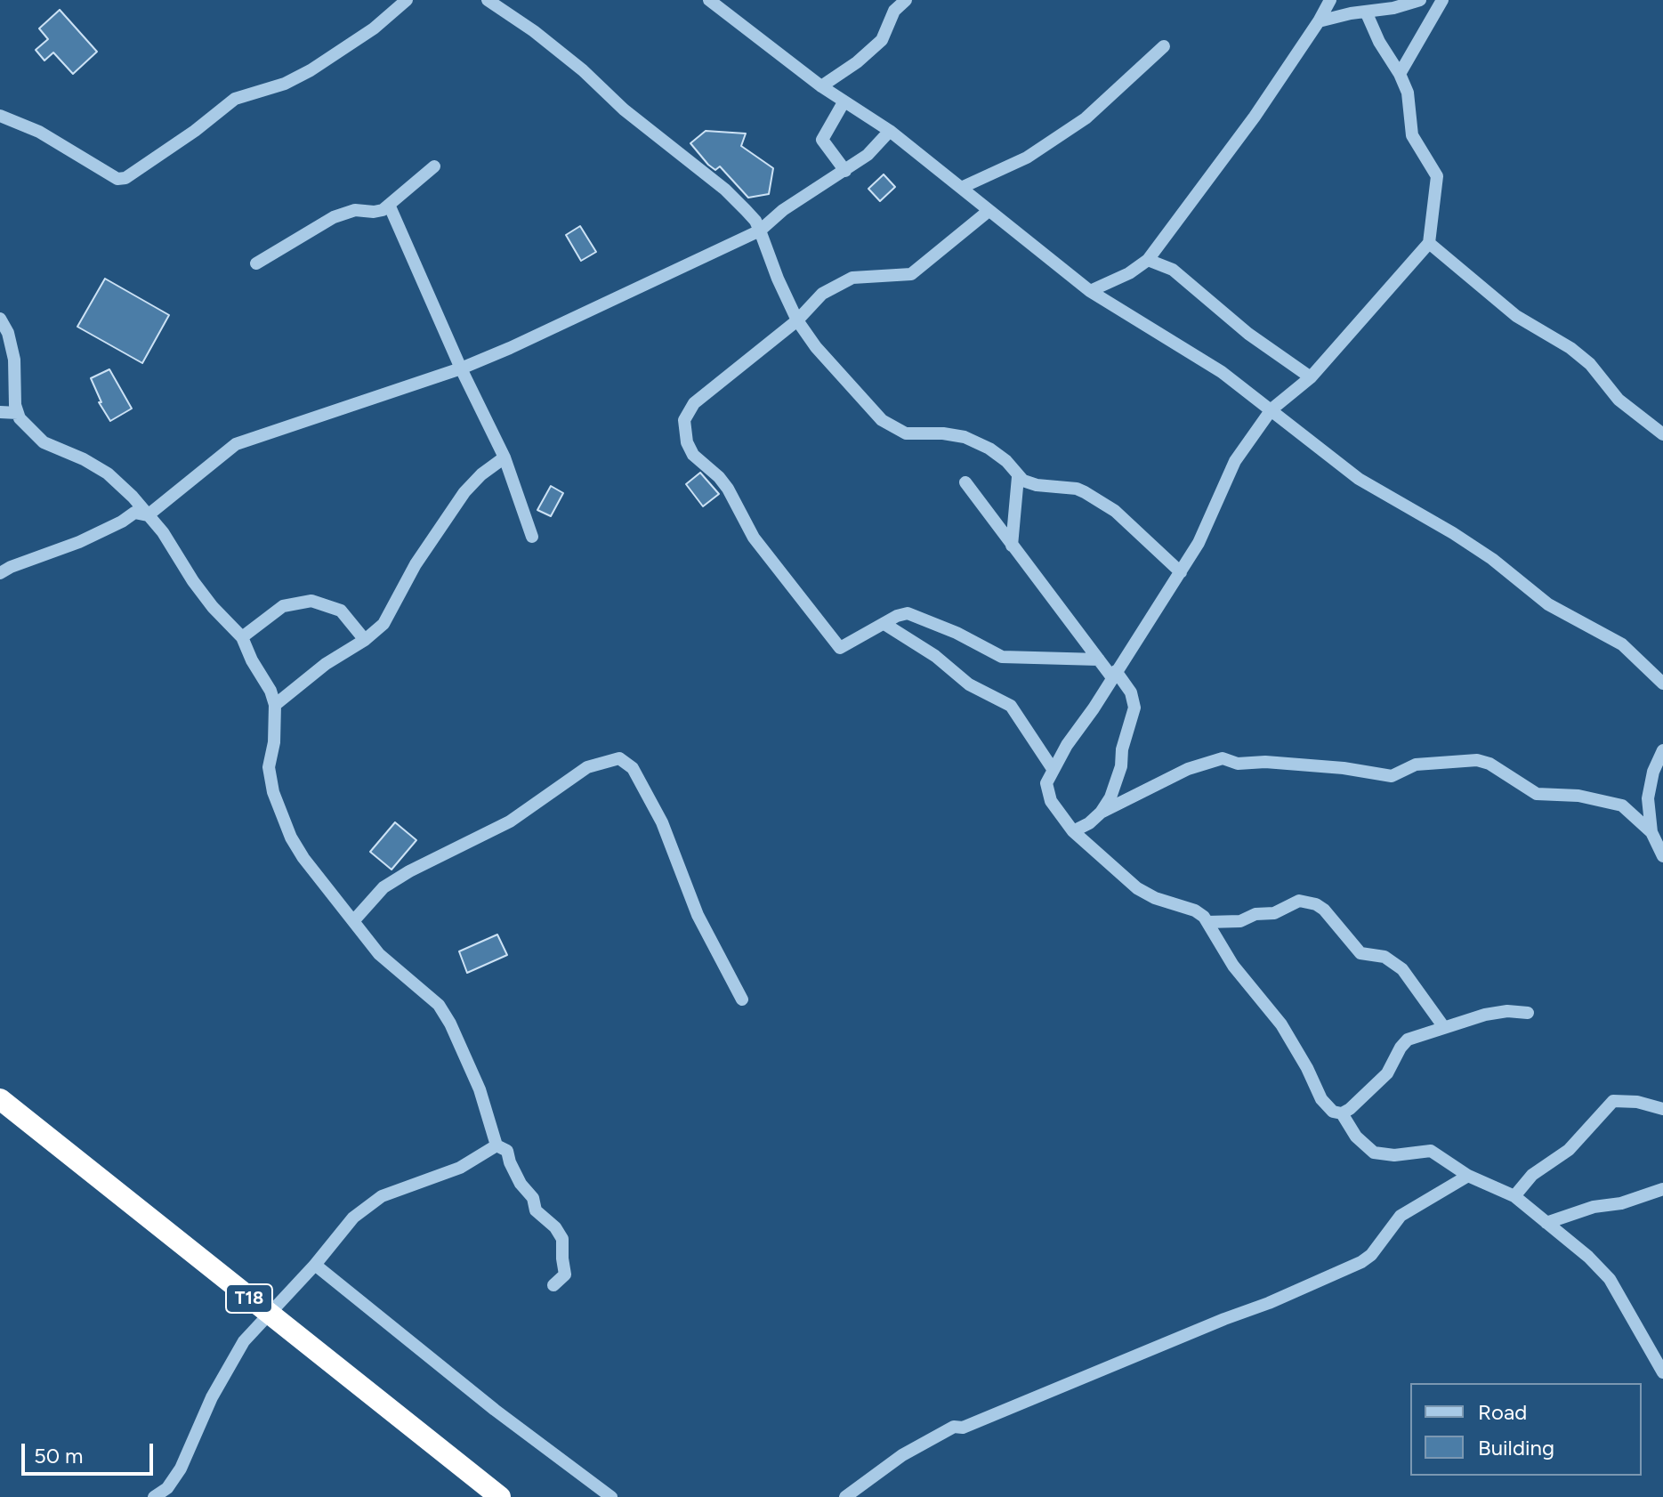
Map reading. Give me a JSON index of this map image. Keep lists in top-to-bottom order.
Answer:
{
  "streets": {
    "highway": ["T18"]
  },
  "legend": ["Road", "Building"],
  "scale_bar": "50 m"
}
